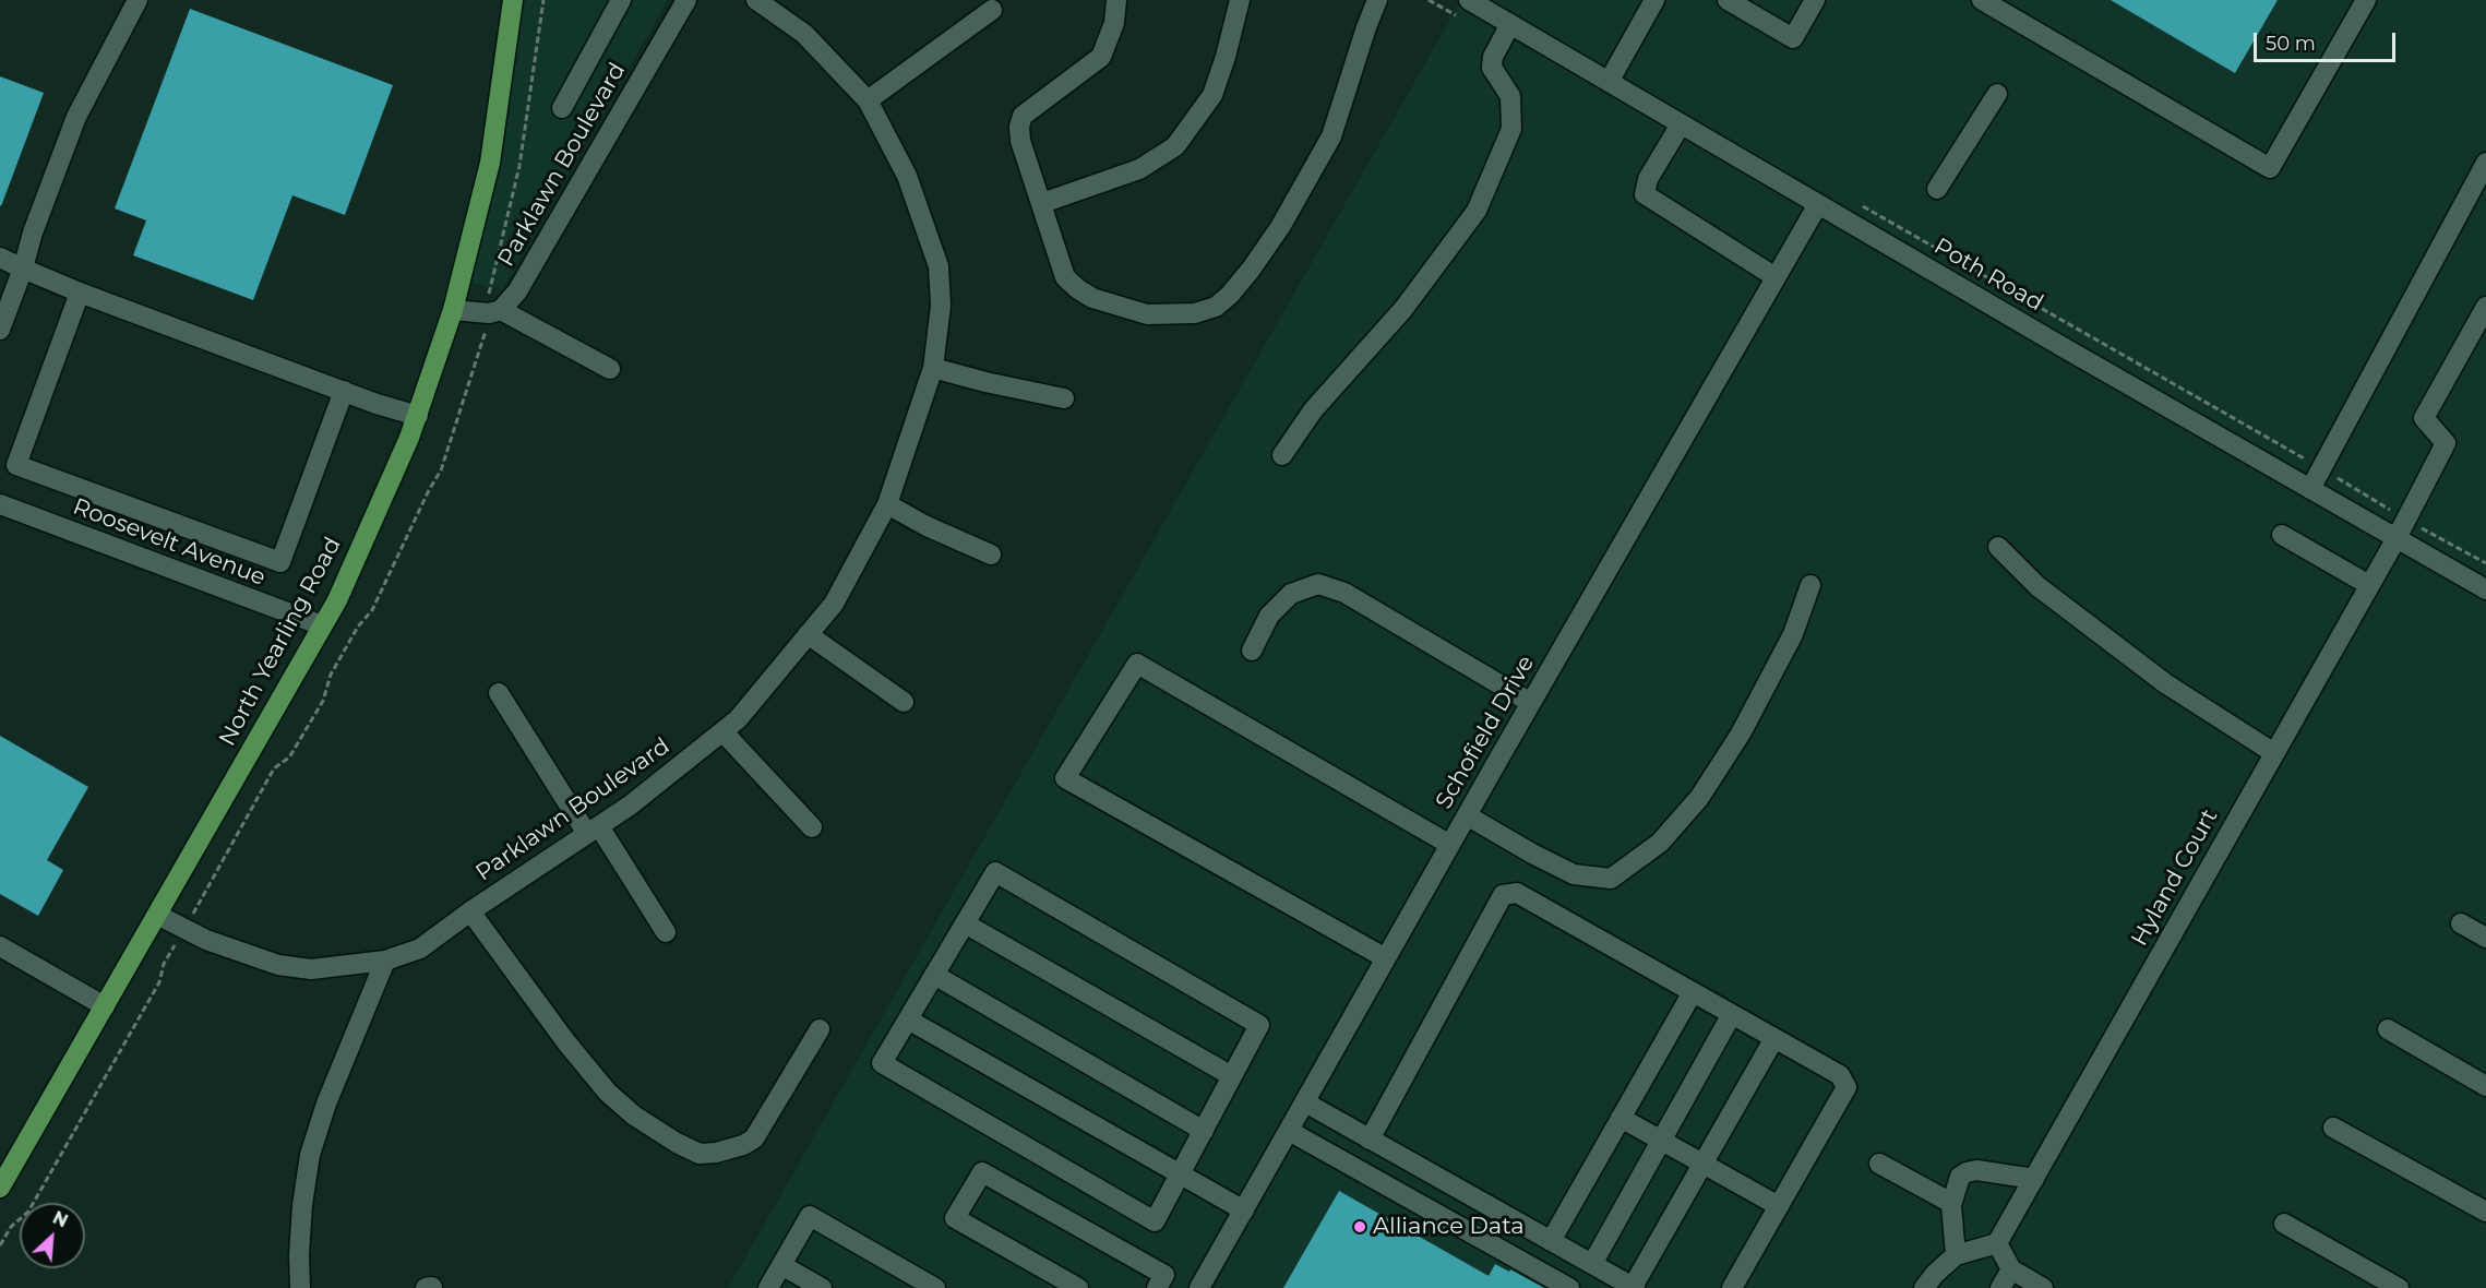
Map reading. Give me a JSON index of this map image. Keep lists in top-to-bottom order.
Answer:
{
  "streets": {
    "main road": ["North Yearling Road"],
    "street": [
      "Parklawn Boulevard",
      "Poth Road",
      "Roosevelt Avenue",
      "Schofield Drive",
      "Hyland Court"
    ]
  },
  "crossings": [
    ["Parklawn Boulevard", "North Yearling Road"],
    ["Poth Road", "Schofield Drive"],
    ["Poth Road", "Hyland Court"],
    ["Roosevelt Avenue", "North Yearling Road"]
  ],
  "places": ["Alliance Data"],
  "scale_bar": "50 m",
  "north": "top right"
}
